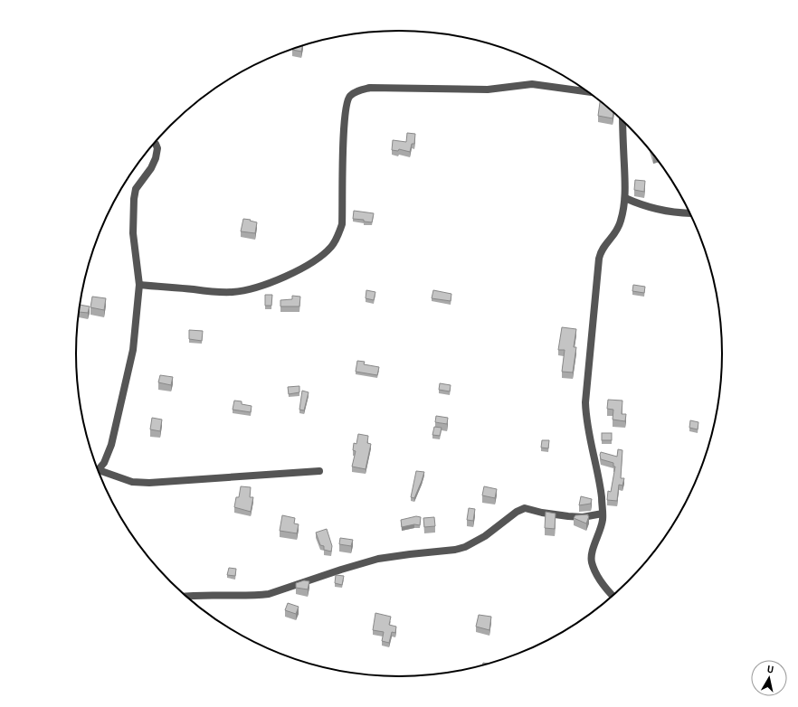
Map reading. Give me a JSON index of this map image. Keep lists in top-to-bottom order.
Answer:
{
  "north": "top"
}
